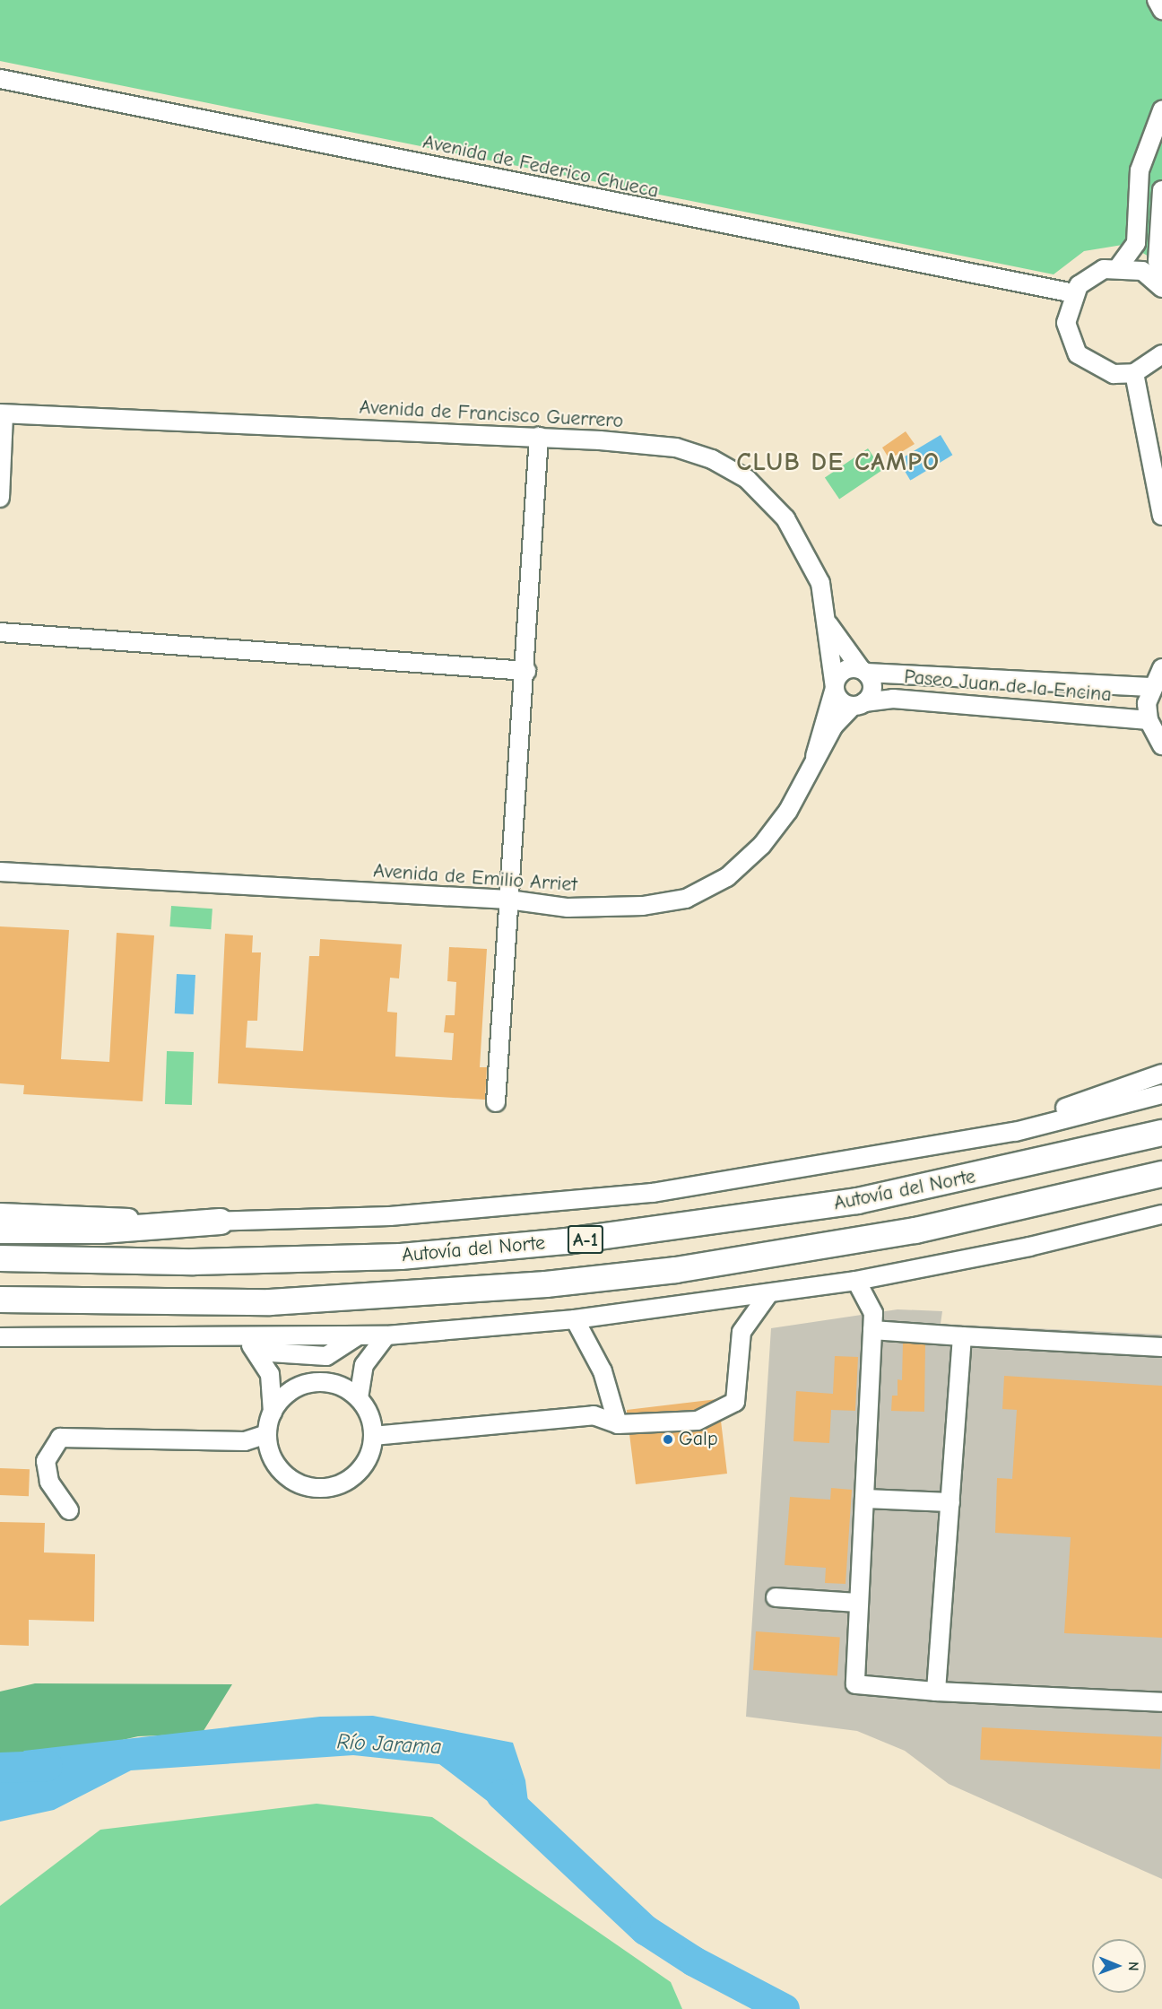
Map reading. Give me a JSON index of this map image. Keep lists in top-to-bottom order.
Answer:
{
  "streets": {
    "highway": ["Autovía del Norte", "A-1"],
    "street": [
      "Avenida de Federico Chueca",
      "Avenida de Francisco Guerrero",
      "Paseo Juan de la Encina",
      "Avenida de Emilio Arriet"
    ]
  },
  "crossings": [
    ["Avenida de Francisco Guerrero", "Paseo Juan de la Encina"],
    ["Avenida de Francisco Guerrero", "Avenida de Emilio Arriet"],
    ["Paseo Juan de la Encina", "Avenida de Emilio Arriet"]
  ],
  "districts": ["CLUB DE CAMPO"],
  "water": ["Río Jarama"],
  "places": ["Galp"],
  "north": "right"
}
